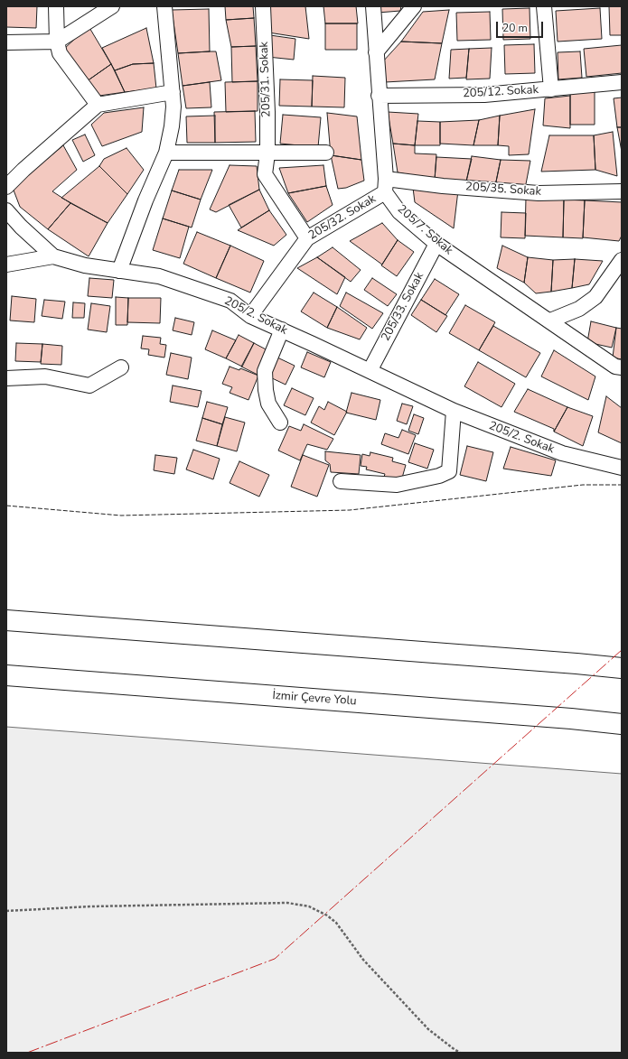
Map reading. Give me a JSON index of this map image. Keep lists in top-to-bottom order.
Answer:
{
  "streets": {
    "highway": ["İzmir Çevre Yolu"],
    "street": [
      "205/31. Sokak",
      "205/12. Sokak",
      "205/35. Sokak",
      "205/32. Sokak",
      "205/7. Sokak",
      "205/33. Sokak",
      "205/2. Sokak"
    ]
  },
  "crossings": [
    ["205/31. Sokak", "205/32. Sokak"],
    ["205/35. Sokak", "205/32. Sokak"],
    ["205/35. Sokak", "205/7. Sokak"],
    ["205/32. Sokak", "205/7. Sokak"],
    ["205/32. Sokak", "205/2. Sokak"],
    ["205/7. Sokak", "205/33. Sokak"],
    ["205/33. Sokak", "205/2. Sokak"]
  ],
  "scale_bar": "20 m"
}
